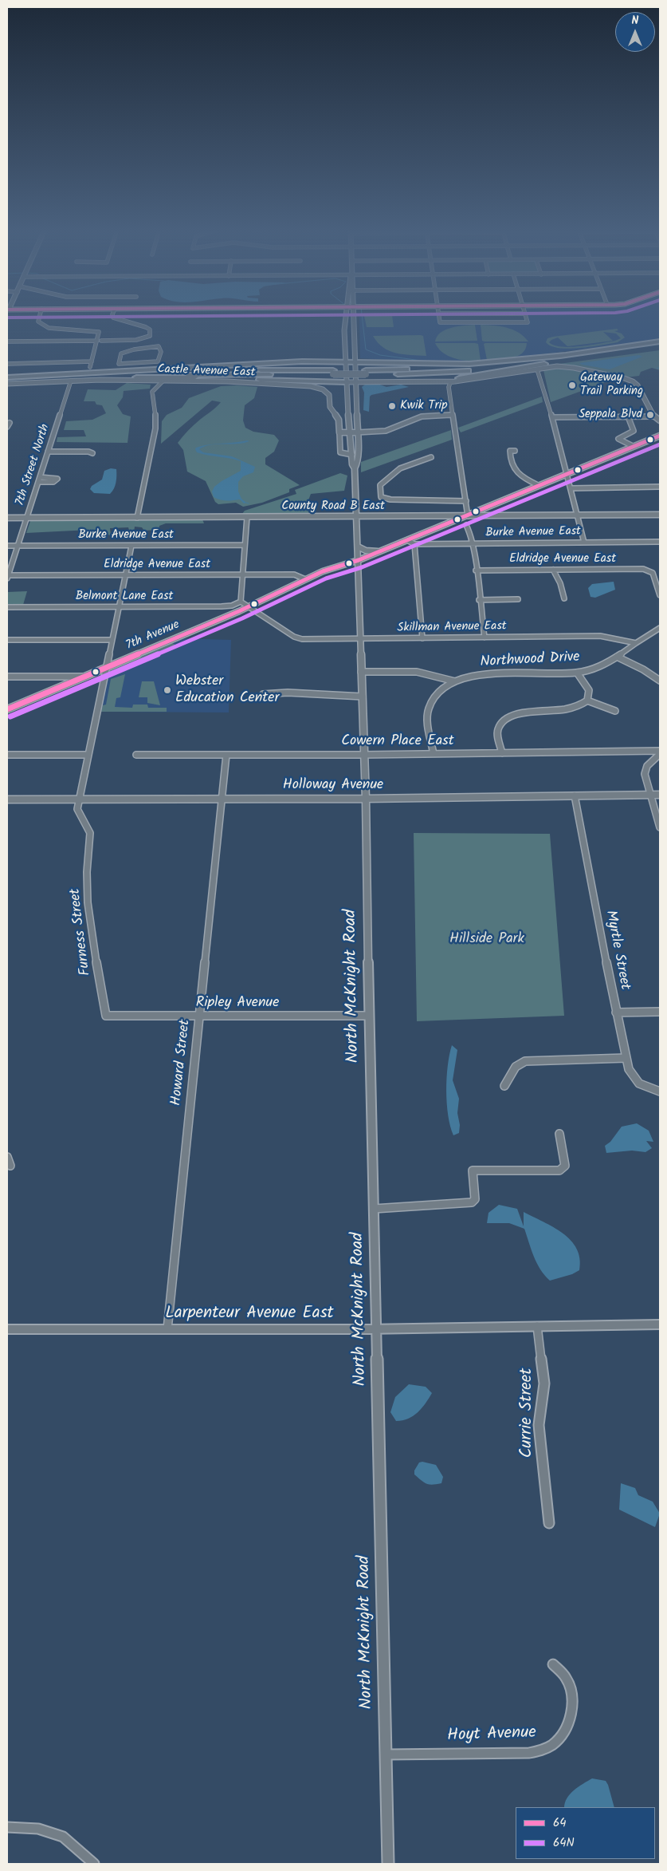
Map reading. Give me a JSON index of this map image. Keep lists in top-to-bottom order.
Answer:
{
  "streets": {
    "street": [
      "Castle Avenue East",
      "7th Street North",
      "County Road B East",
      "Burke Avenue East",
      "Eldridge Avenue East",
      "Belmont Lane East",
      "Skillman Avenue East",
      "7th Avenue",
      "Northwood Drive",
      "Cowern Place East",
      "Holloway Avenue",
      "Furness Street",
      "Myrtle Street",
      "North McKnight Road",
      "Ripley Avenue",
      "Howard Street",
      "Larpenteur Avenue East",
      "Currie Street",
      "Hoyt Avenue"
    ]
  },
  "crossings": [
    ["Castle Avenue East", "7th Street North"],
    ["7th Street North", "County Road B East"],
    ["7th Street North", "Burke Avenue East"],
    ["7th Street North", "Eldridge Avenue East"],
    ["County Road B East", "North McKnight Road"],
    ["Burke Avenue East", "Furness Street"],
    ["Eldridge Avenue East", "7th Avenue"],
    ["Eldridge Avenue East", "Furness Street"],
    ["Belmont Lane East", "Skillman Avenue East"],
    ["Belmont Lane East", "Furness Street"],
    ["Skillman Avenue East", "7th Avenue"],
    ["Skillman Avenue East", "Northwood Drive"],
    ["Skillman Avenue East", "North McKnight Road"],
    ["7th Avenue", "Furness Street"],
    ["Northwood Drive", "Cowern Place East"],
    ["Cowern Place East", "North McKnight Road"],
    ["Cowern Place East", "Howard Street"],
    ["Holloway Avenue", "Furness Street"],
    ["Holloway Avenue", "Myrtle Street"],
    ["Holloway Avenue", "North McKnight Road"],
    ["Holloway Avenue", "Howard Street"],
    ["Furness Street", "Ripley Avenue"],
    ["North McKnight Road", "Ripley Avenue"],
    ["North McKnight Road", "Larpenteur Avenue East"],
    ["North McKnight Road", "Hoyt Avenue"],
    ["Ripley Avenue", "Howard Street"],
    ["Howard Street", "Larpenteur Avenue East"],
    ["Larpenteur Avenue East", "Currie Street"]
  ],
  "parks": ["Hillside Park"],
  "places": [
    "Gateway Trail Parking",
    "Kwik Trip",
    "Seppala Blvd",
    "Webster Education Center"
  ],
  "lines": ["transit line 64N", "transit line 64"],
  "legend": ["64", "64N"],
  "north": "top"
}
